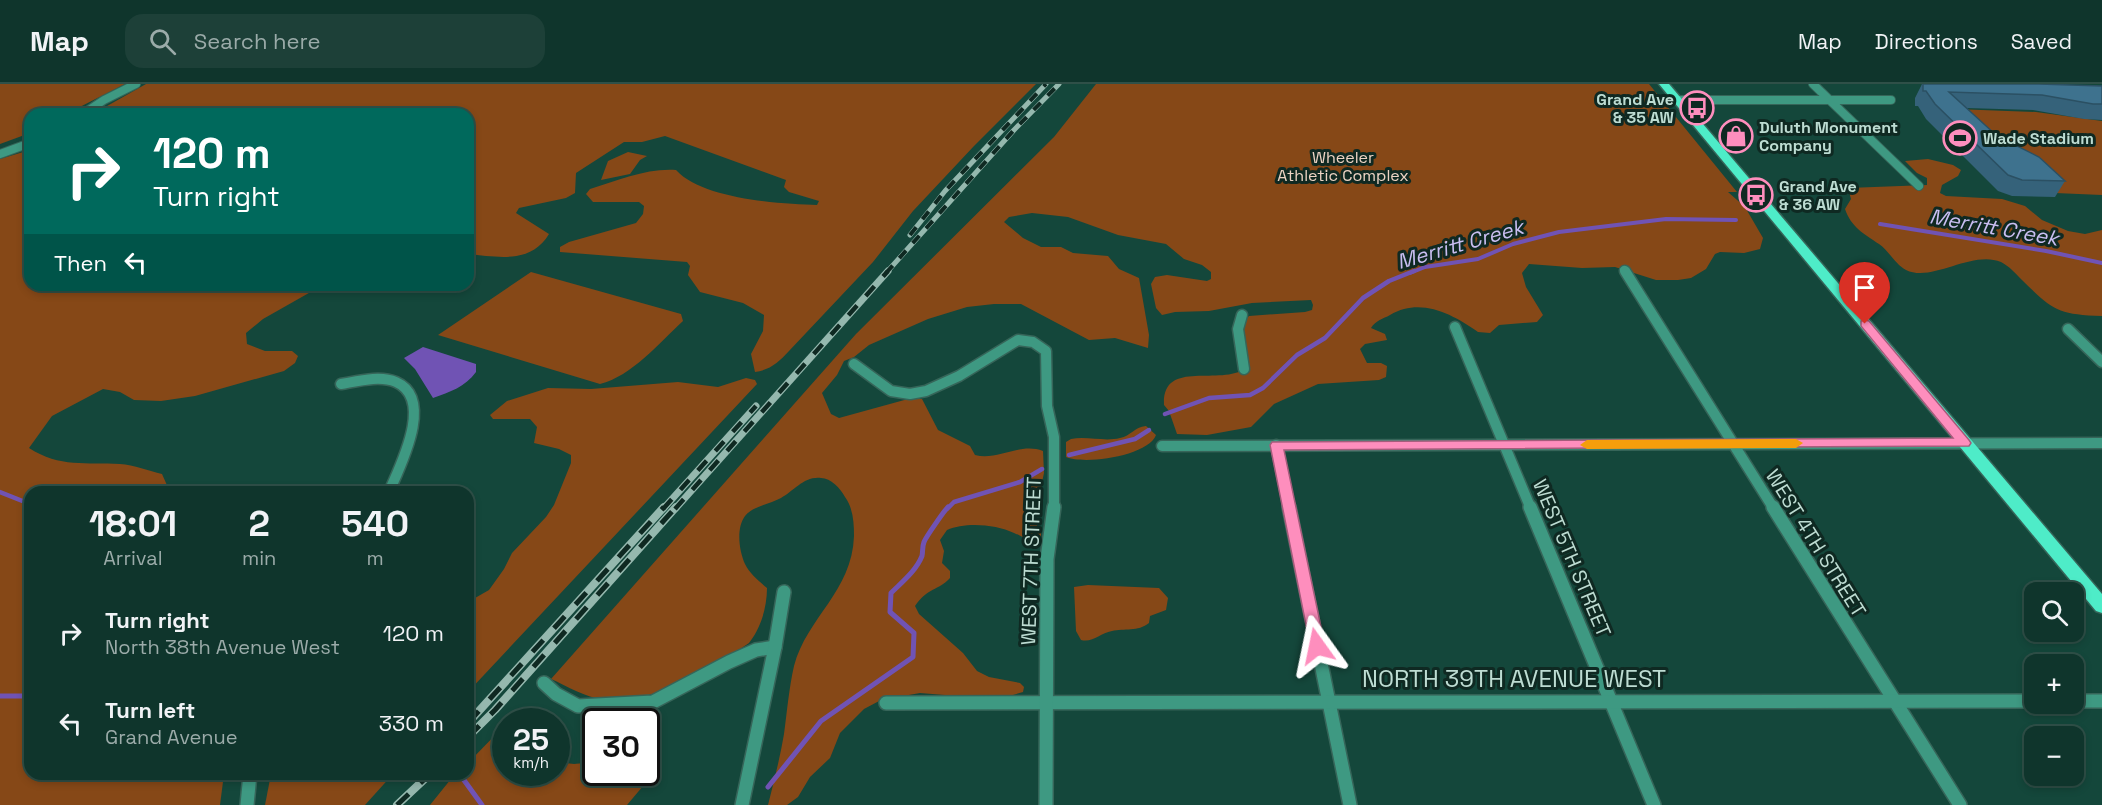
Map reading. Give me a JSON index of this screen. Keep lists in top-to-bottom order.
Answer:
{
  "streets": {
    "street": [
      "WEST 4TH STREET",
      "WEST 5TH STREET",
      "WEST 7TH STREET",
      "NORTH 39TH AVENUE WEST"
    ]
  },
  "crossings": [
    ["WEST 4TH STREET", "NORTH 39TH AVENUE WEST"],
    ["WEST 5TH STREET", "NORTH 39TH AVENUE WEST"],
    ["WEST 7TH STREET", "NORTH 39TH AVENUE WEST"]
  ],
  "water": ["Merritt Creek"],
  "parks": ["Wheeler Athletic Complex"],
  "places": {
    "bus stop": ["Grand Ave & 35 AW", "Grand Ave & 36 AW"],
    "shop": ["Duluth Monument Company"],
    "sports": ["Wade Stadium"]
  },
  "page": {
    "header": "Map",
    "search": "Search here",
    "nav": ["Map", "Directions", "Saved"],
    "turn": ["120 m", "Turn right"],
    "then": "Then",
    "eta": [
      "18:01",
      "Arrival",
      "2",
      "min",
      "540",
      "m"
    ],
    "map_buttons": ["+", "−"],
    "list": [
      {
        "name": "Turn right",
        "note": "North 38th Avenue West",
        "value": "120 m"
      },
      {
        "name": "Turn left",
        "note": "Grand Avenue",
        "value": "330 m"
      }
    ],
    "speed": "25 km/h",
    "limit": "30"
  }
}
